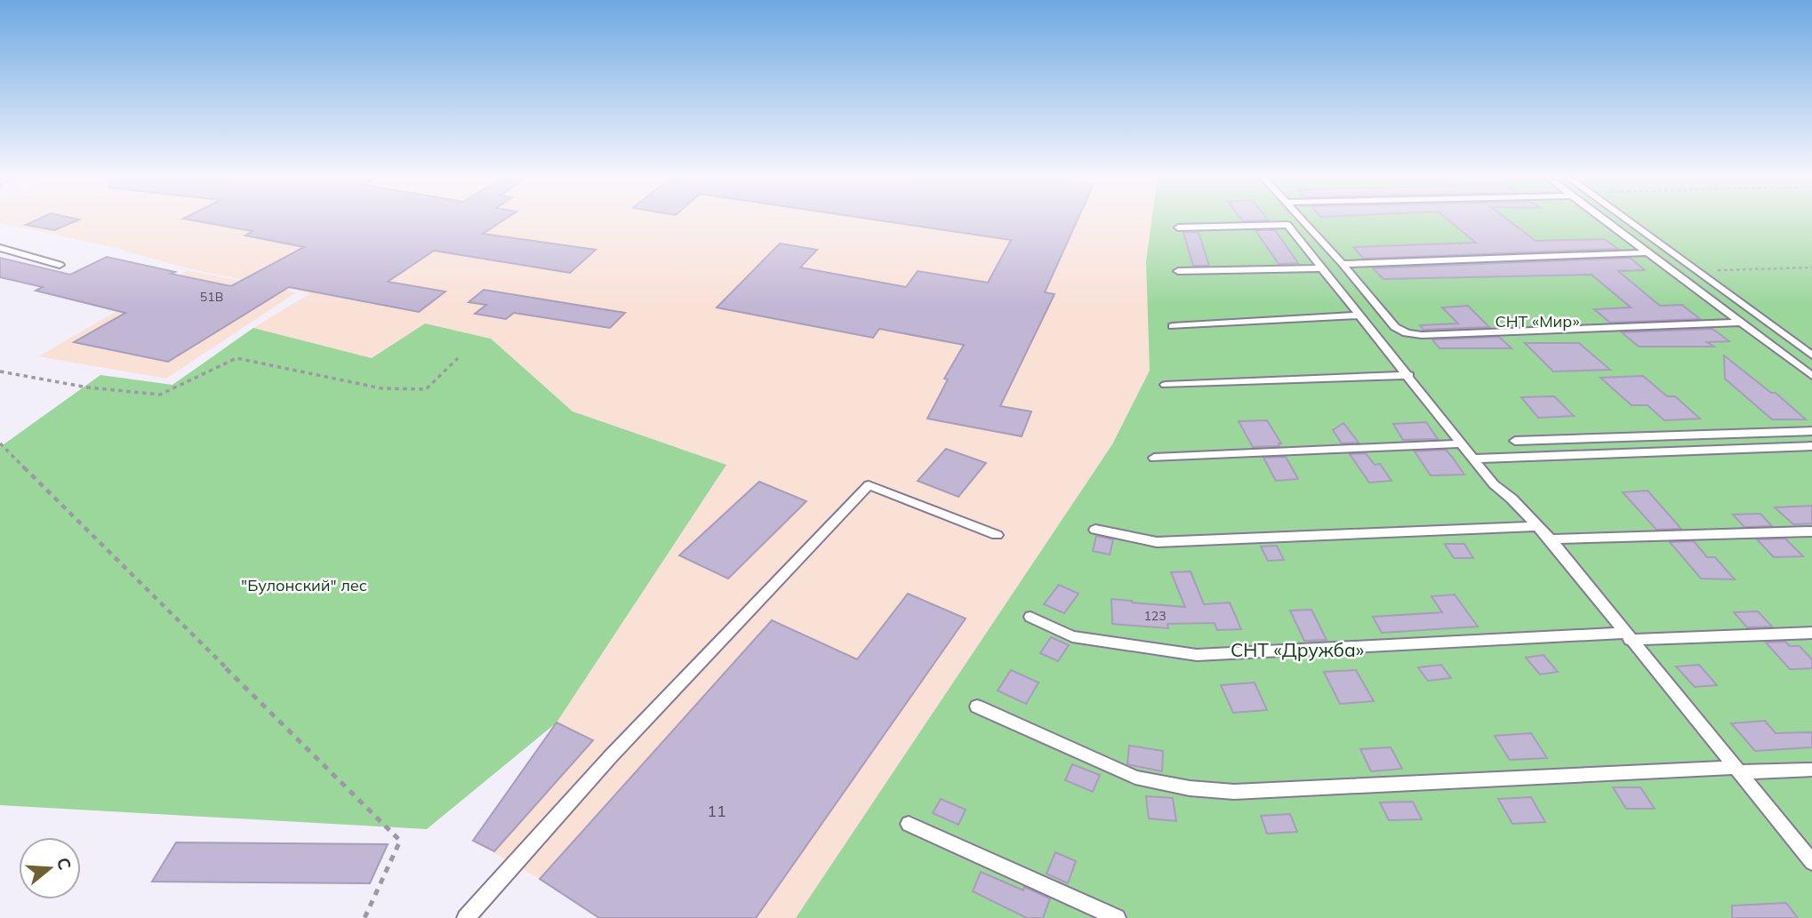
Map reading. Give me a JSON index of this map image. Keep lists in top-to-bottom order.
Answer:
{
  "parks": ["СНТ «Мир»", "\"Булонский\" лес", "СНТ «Дружба»"],
  "house_numbers": ["51В", "123", "11"],
  "north": "right"
}
